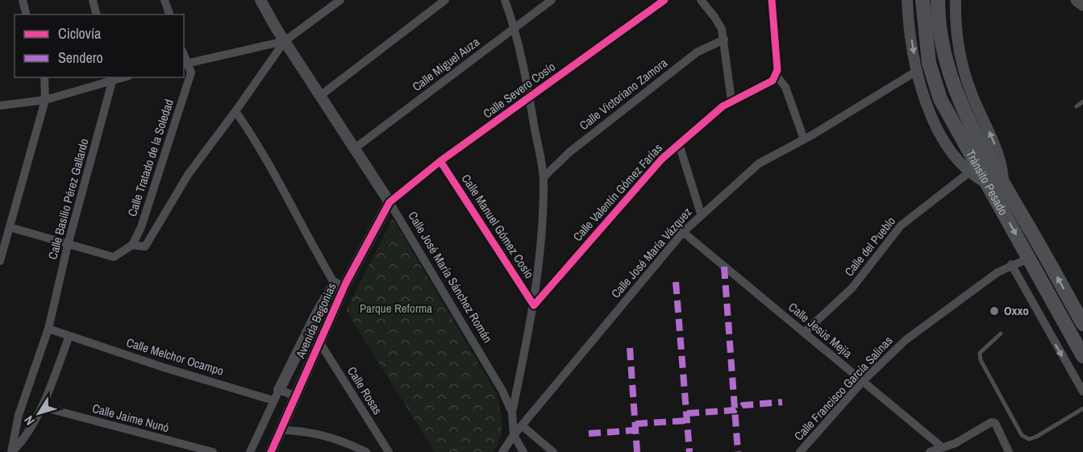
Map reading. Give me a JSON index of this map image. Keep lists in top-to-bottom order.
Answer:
{
  "streets": {
    "main road": ["Tránsito Pesado"],
    "street": [
      "Calle Miguel Auza",
      "Calle Severo Cosío",
      "Calle Victoriano Zamora",
      "Calle Tratado de la Soledad",
      "Calle Valentín Gómez Farías",
      "Calle Basilio Pérez Gallardo",
      "Calle Manuel Gómez Cosío",
      "Calle del Pueblo",
      "Calle José María Vázquez",
      "Calle José María Sánchez Román",
      "Avenida Begonias",
      "Calle Jesús Mejía",
      "Calle Melchor Ocampo",
      "Calle Francisco García Salinas",
      "Calle Rosas",
      "Calle Jaime Nunó"
    ]
  },
  "crossings": [
    ["Calle Miguel Auza", "Calle José María Sánchez Román"],
    ["Calle Severo Cosío", "Calle Manuel Gómez Cosío"],
    ["Calle Severo Cosío", "Calle José María Sánchez Román"],
    ["Calle Severo Cosío", "Avenida Begonias"],
    ["Tránsito Pesado", "Calle Francisco García Salinas"],
    ["Calle Valentín Gómez Farías", "Calle Manuel Gómez Cosío"],
    ["Calle Basilio Pérez Gallardo", "Calle Melchor Ocampo"],
    ["Calle Basilio Pérez Gallardo", "Calle Jaime Nunó"],
    ["Calle del Pueblo", "Calle Jesús Mejía"],
    ["Calle José María Vázquez", "Calle José María Sánchez Román"],
    ["Calle José María Vázquez", "Calle Jesús Mejía"],
    ["Calle José María Sánchez Román", "Avenida Begonias"],
    ["Avenida Begonias", "Calle Rosas"],
    ["Calle Jesús Mejía", "Calle Francisco García Salinas"]
  ],
  "parks": ["Parque Reforma"],
  "places": ["Oxxo"],
  "legend": ["Ciclovía", "Sendero"],
  "north": "bottom left"
}
